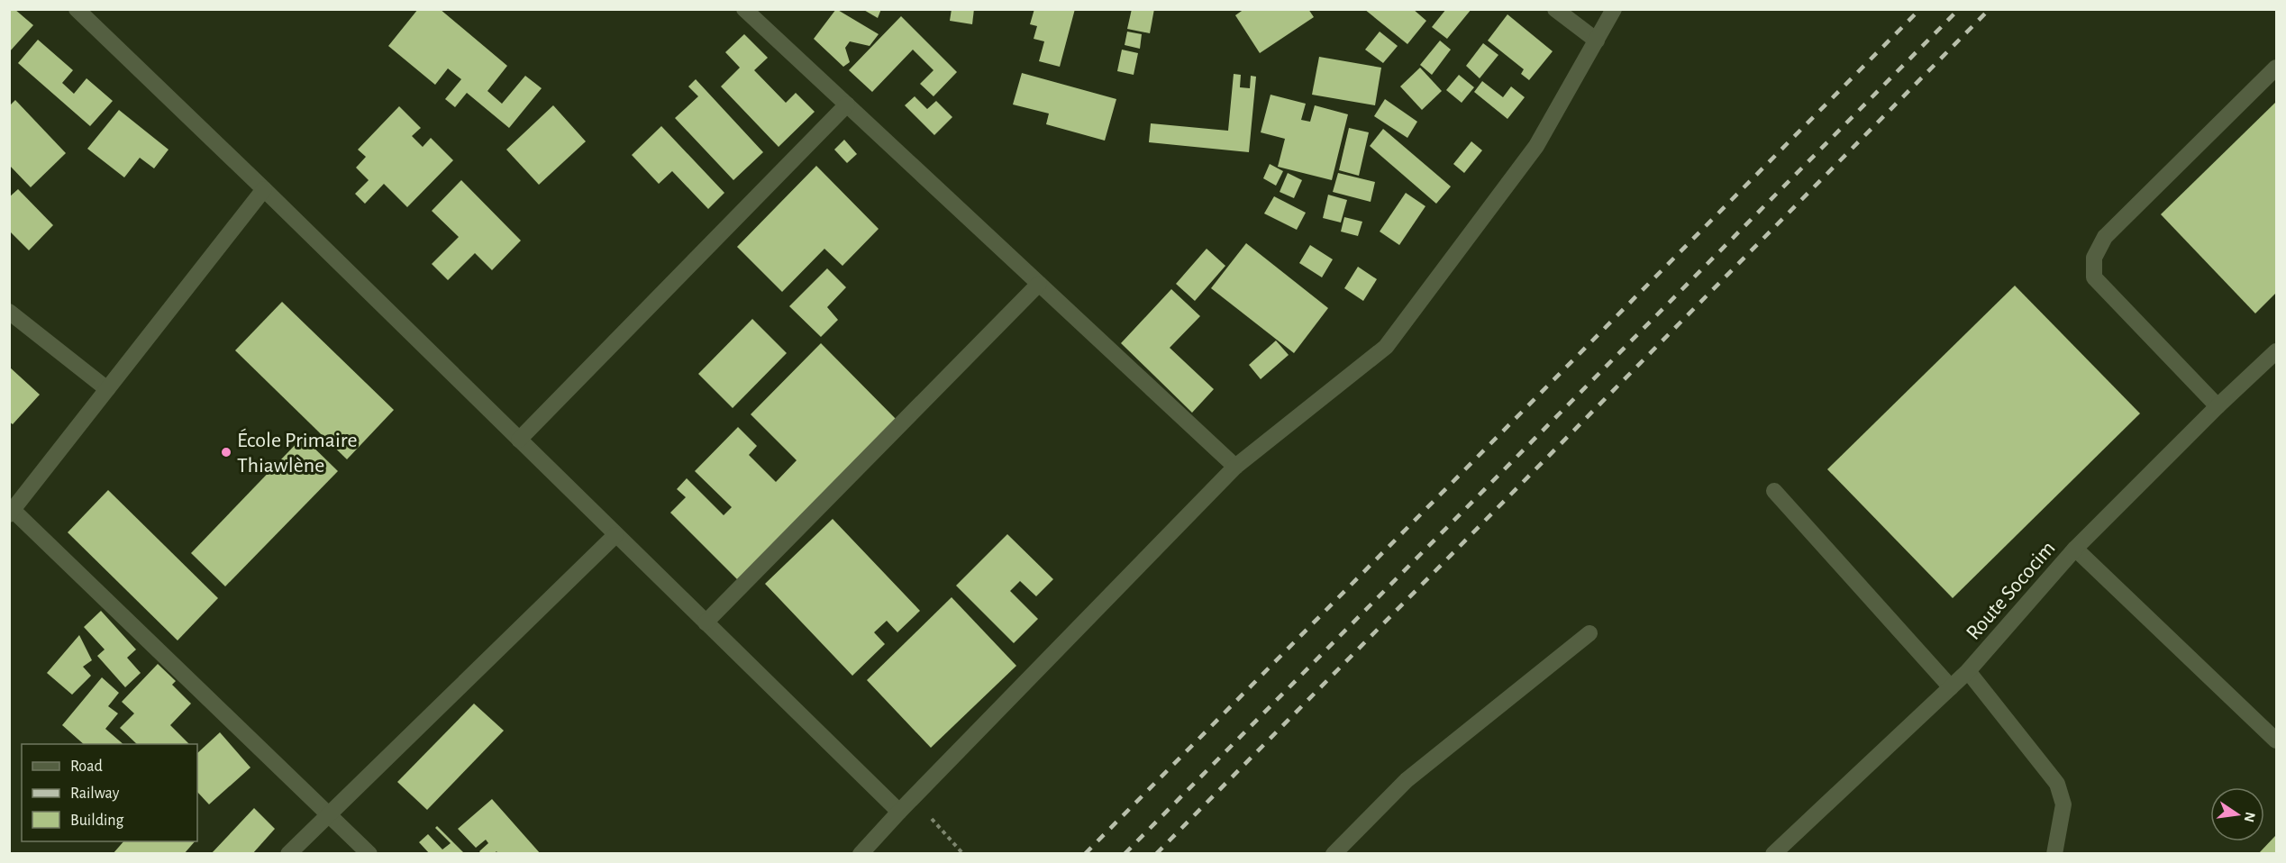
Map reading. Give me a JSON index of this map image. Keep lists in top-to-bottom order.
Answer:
{
  "streets": {
    "street": ["Route Sococim"]
  },
  "places": ["École Primaire Thiawlène"],
  "legend": ["Road", "Railway", "Building"],
  "north": "right"
}
